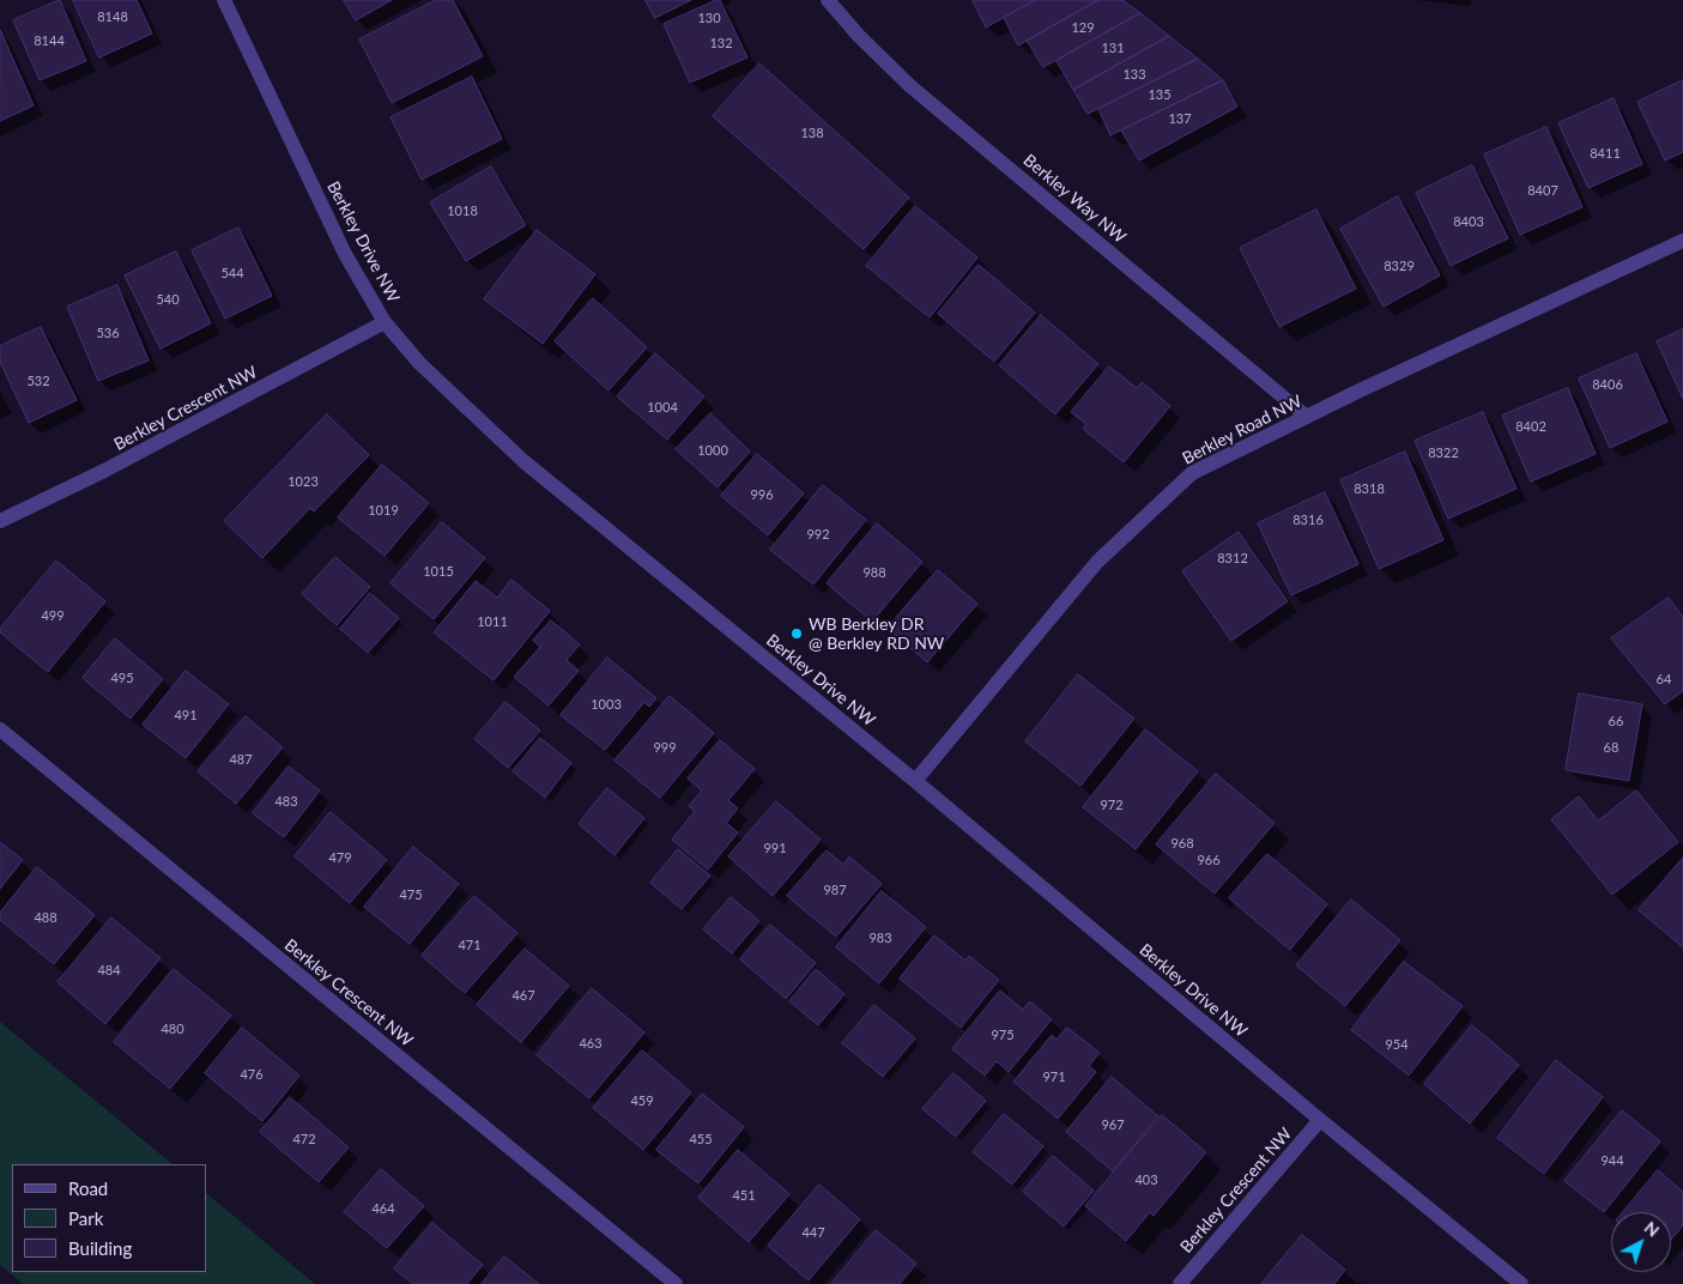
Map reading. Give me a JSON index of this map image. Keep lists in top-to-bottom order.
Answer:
{
  "streets": {
    "street": [
      "Berkley Way NW",
      "Berkley Drive NW",
      "Berkley Crescent NW",
      "Berkley Road NW"
    ]
  },
  "crossings": [
    ["Berkley Way NW", "Berkley Road NW"],
    ["Berkley Drive NW", "Berkley Crescent NW"],
    ["Berkley Drive NW", "Berkley Road NW"]
  ],
  "places": ["WB Berkley DR @ Berkley RD NW"],
  "house_numbers": [
    "8148",
    "130",
    "129",
    "8144",
    "132",
    "131",
    "133",
    "135",
    "137",
    "138",
    "8411",
    "8407",
    "1018",
    "8403",
    "8329",
    "544",
    "540",
    "536",
    "532",
    "8406",
    "1004",
    "8402",
    "1000",
    "8322",
    "1023",
    "8318",
    "996",
    "1019",
    "8316",
    "992",
    "8312",
    "1015",
    "988",
    "499",
    "1011",
    "495",
    "64",
    "1003",
    "491",
    "66",
    "999",
    "68",
    "487",
    "483",
    "972",
    "968",
    "991",
    "479",
    "966",
    "987",
    "475",
    "488",
    "983",
    "471",
    "484",
    "467",
    "480",
    "975",
    "463",
    "954",
    "476",
    "971",
    "459",
    "967",
    "472",
    "455",
    "944",
    "403",
    "451",
    "464",
    "447"
  ],
  "legend": ["Road", "Park", "Building"],
  "north": "top right"
}
